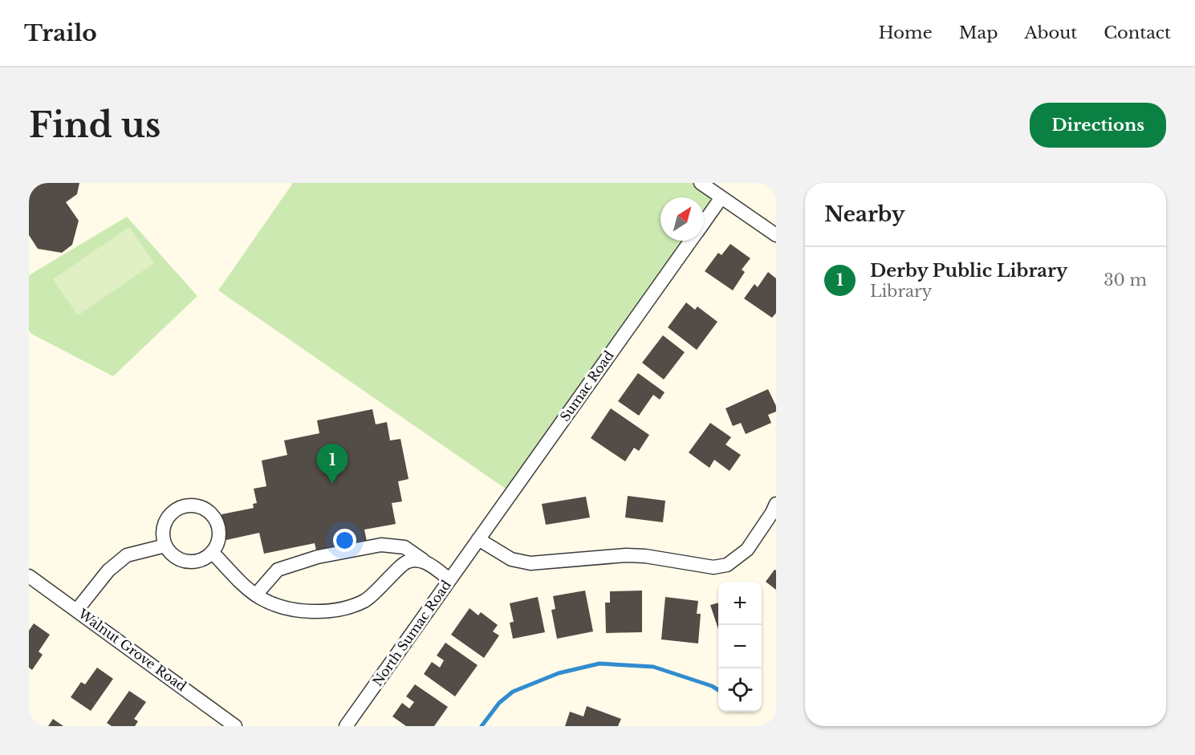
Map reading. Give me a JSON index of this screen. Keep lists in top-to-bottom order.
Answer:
{
  "streets": {
    "street": ["Sumac Road", "North Sumac Road", "Walnut Grove Road"]
  },
  "crossings": [
    ["Sumac Road", "North Sumac Road"]
  ],
  "north": "top right",
  "page": {
    "header": "Trailo",
    "nav": [
      "Home",
      "Map",
      "About",
      "Contact"
    ],
    "buttons": "Directions",
    "title": "Find us",
    "heading": "Nearby",
    "list": [
      {
        "mark": "1",
        "name": "Derby Public Library",
        "note": "Library",
        "value": "30 m"
      }
    ],
    "pins": "1",
    "map_buttons": ["+", "−"]
  }
}
